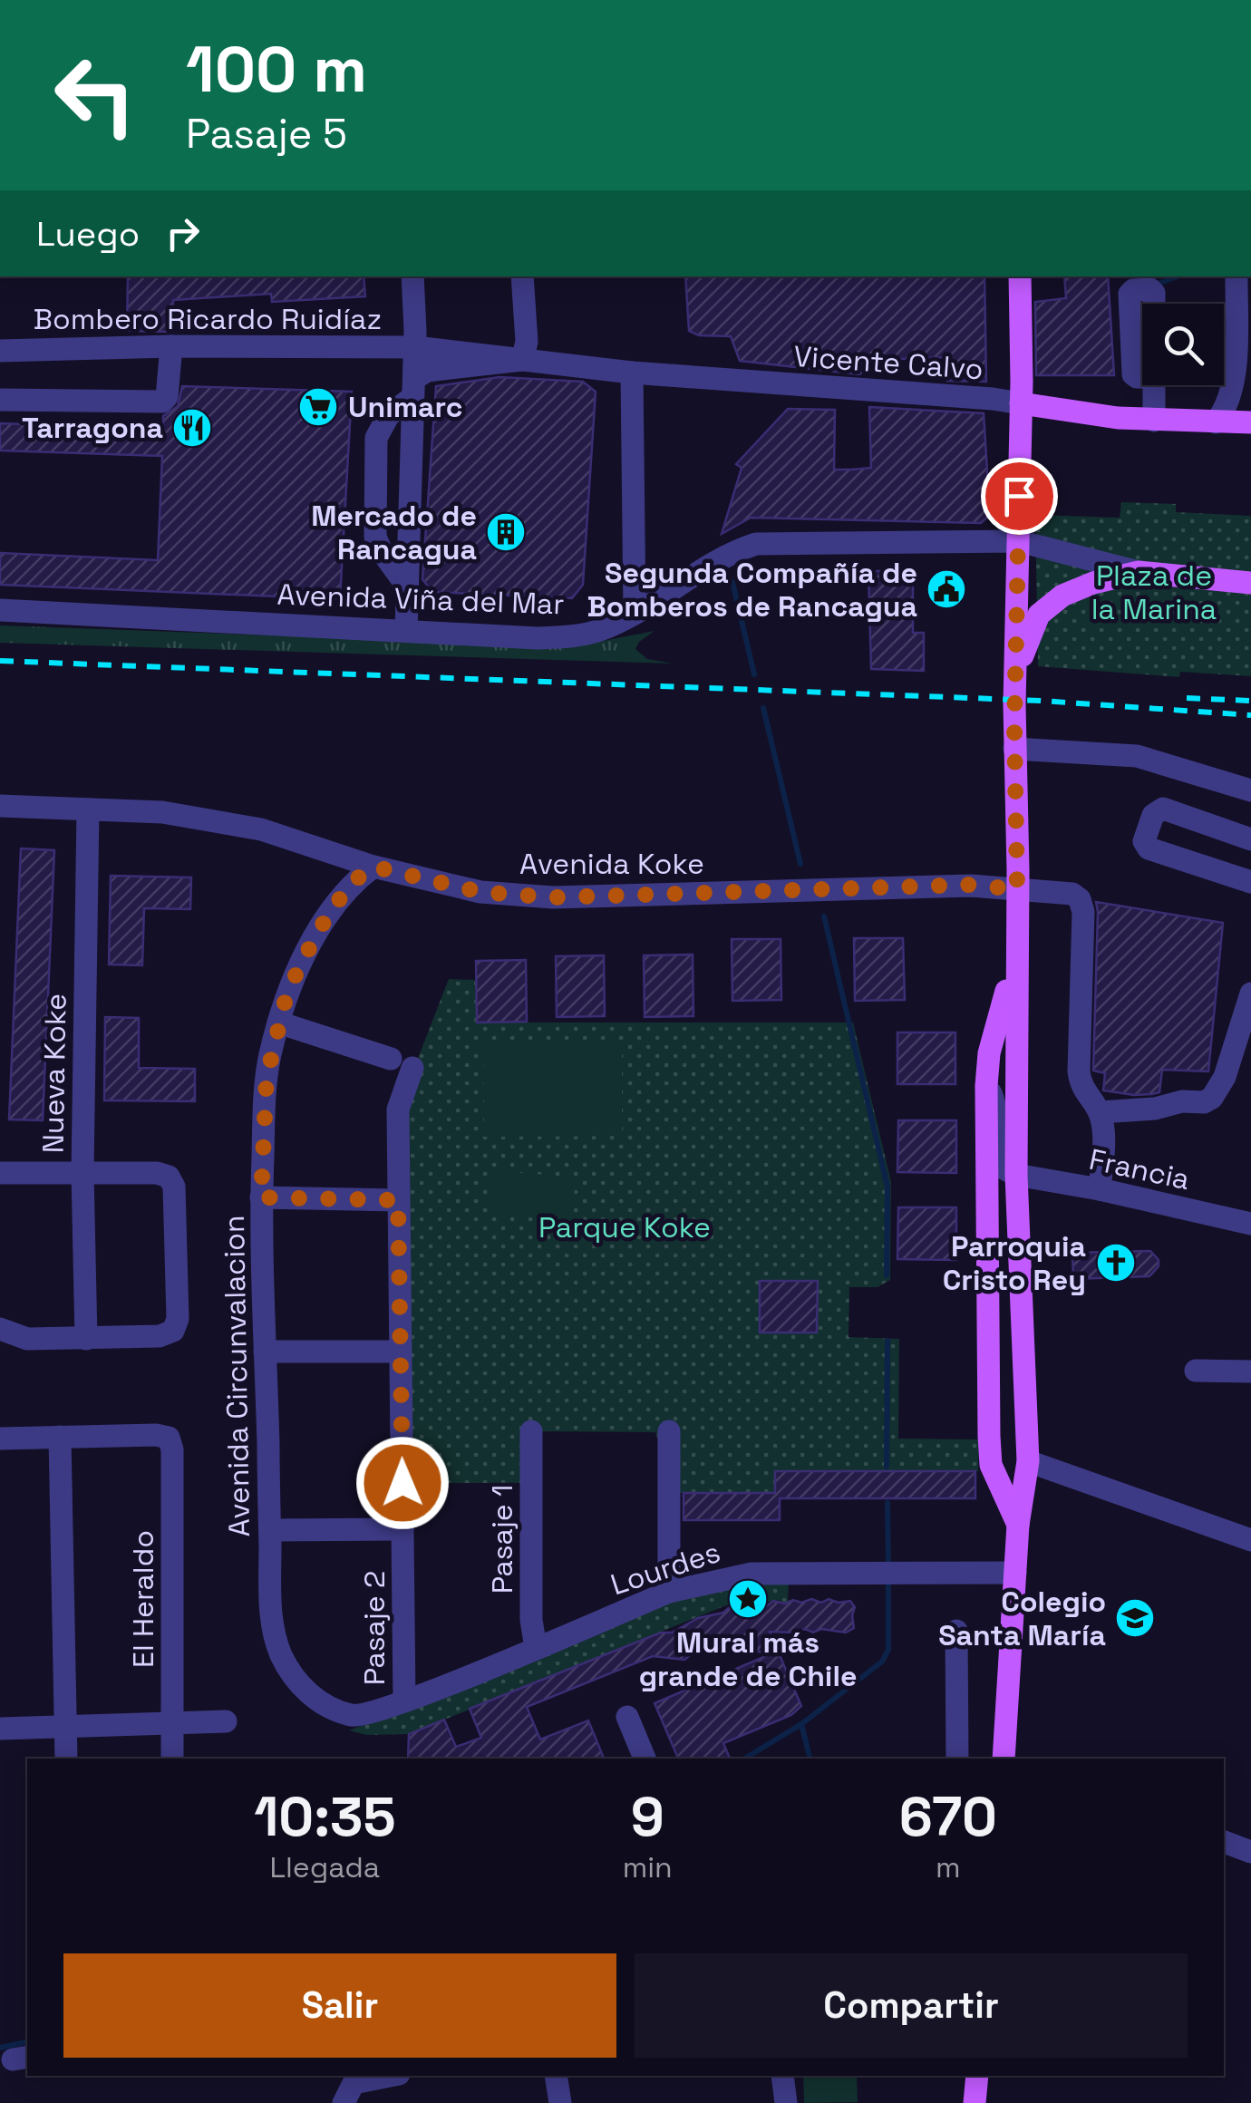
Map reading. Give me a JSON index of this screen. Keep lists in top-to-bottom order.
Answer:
{
  "streets": {
    "main road": ["Vicente Calvo"],
    "street": [
      "Bombero Ricardo Ruidíaz",
      "Avenida Viña del Mar",
      "Avenida Koke",
      "Nueva Koke",
      "Francia",
      "Avenida Circunvalacion",
      "Pasaje 1",
      "Lourdes",
      "El Heraldo",
      "Pasaje 2"
    ]
  },
  "crossings": [
    ["Bombero Ricardo Ruidíaz", "Vicente Calvo"],
    ["Avenida Koke", "Nueva Koke"],
    ["Avenida Koke", "Avenida Circunvalacion"],
    ["Avenida Circunvalacion", "Lourdes"],
    ["Avenida Circunvalacion", "Pasaje 2"],
    ["Pasaje 1", "Lourdes"],
    ["Lourdes", "Pasaje 2"]
  ],
  "parks": ["Plaza de la Marina", "Parque Koke"],
  "places": {
    "supermarket": ["Unimarc"],
    "restaurant": ["Tarragona"],
    "building": ["Mercado de Rancagua"],
    "public building": ["Segunda Compañía de Bomberos de Rancagua"],
    "church": ["Parroquia Cristo Rey"],
    "place": ["Mural más grande de Chile"],
    "school or university": ["Colegio Santa María"]
  },
  "page": {
    "turn": ["100 m", "Pasaje 5"],
    "then": "Luego",
    "eta": [
      "10:35",
      "Llegada",
      "9",
      "min",
      "670",
      "m"
    ],
    "buttons": ["Salir", "Compartir"]
  }
}
